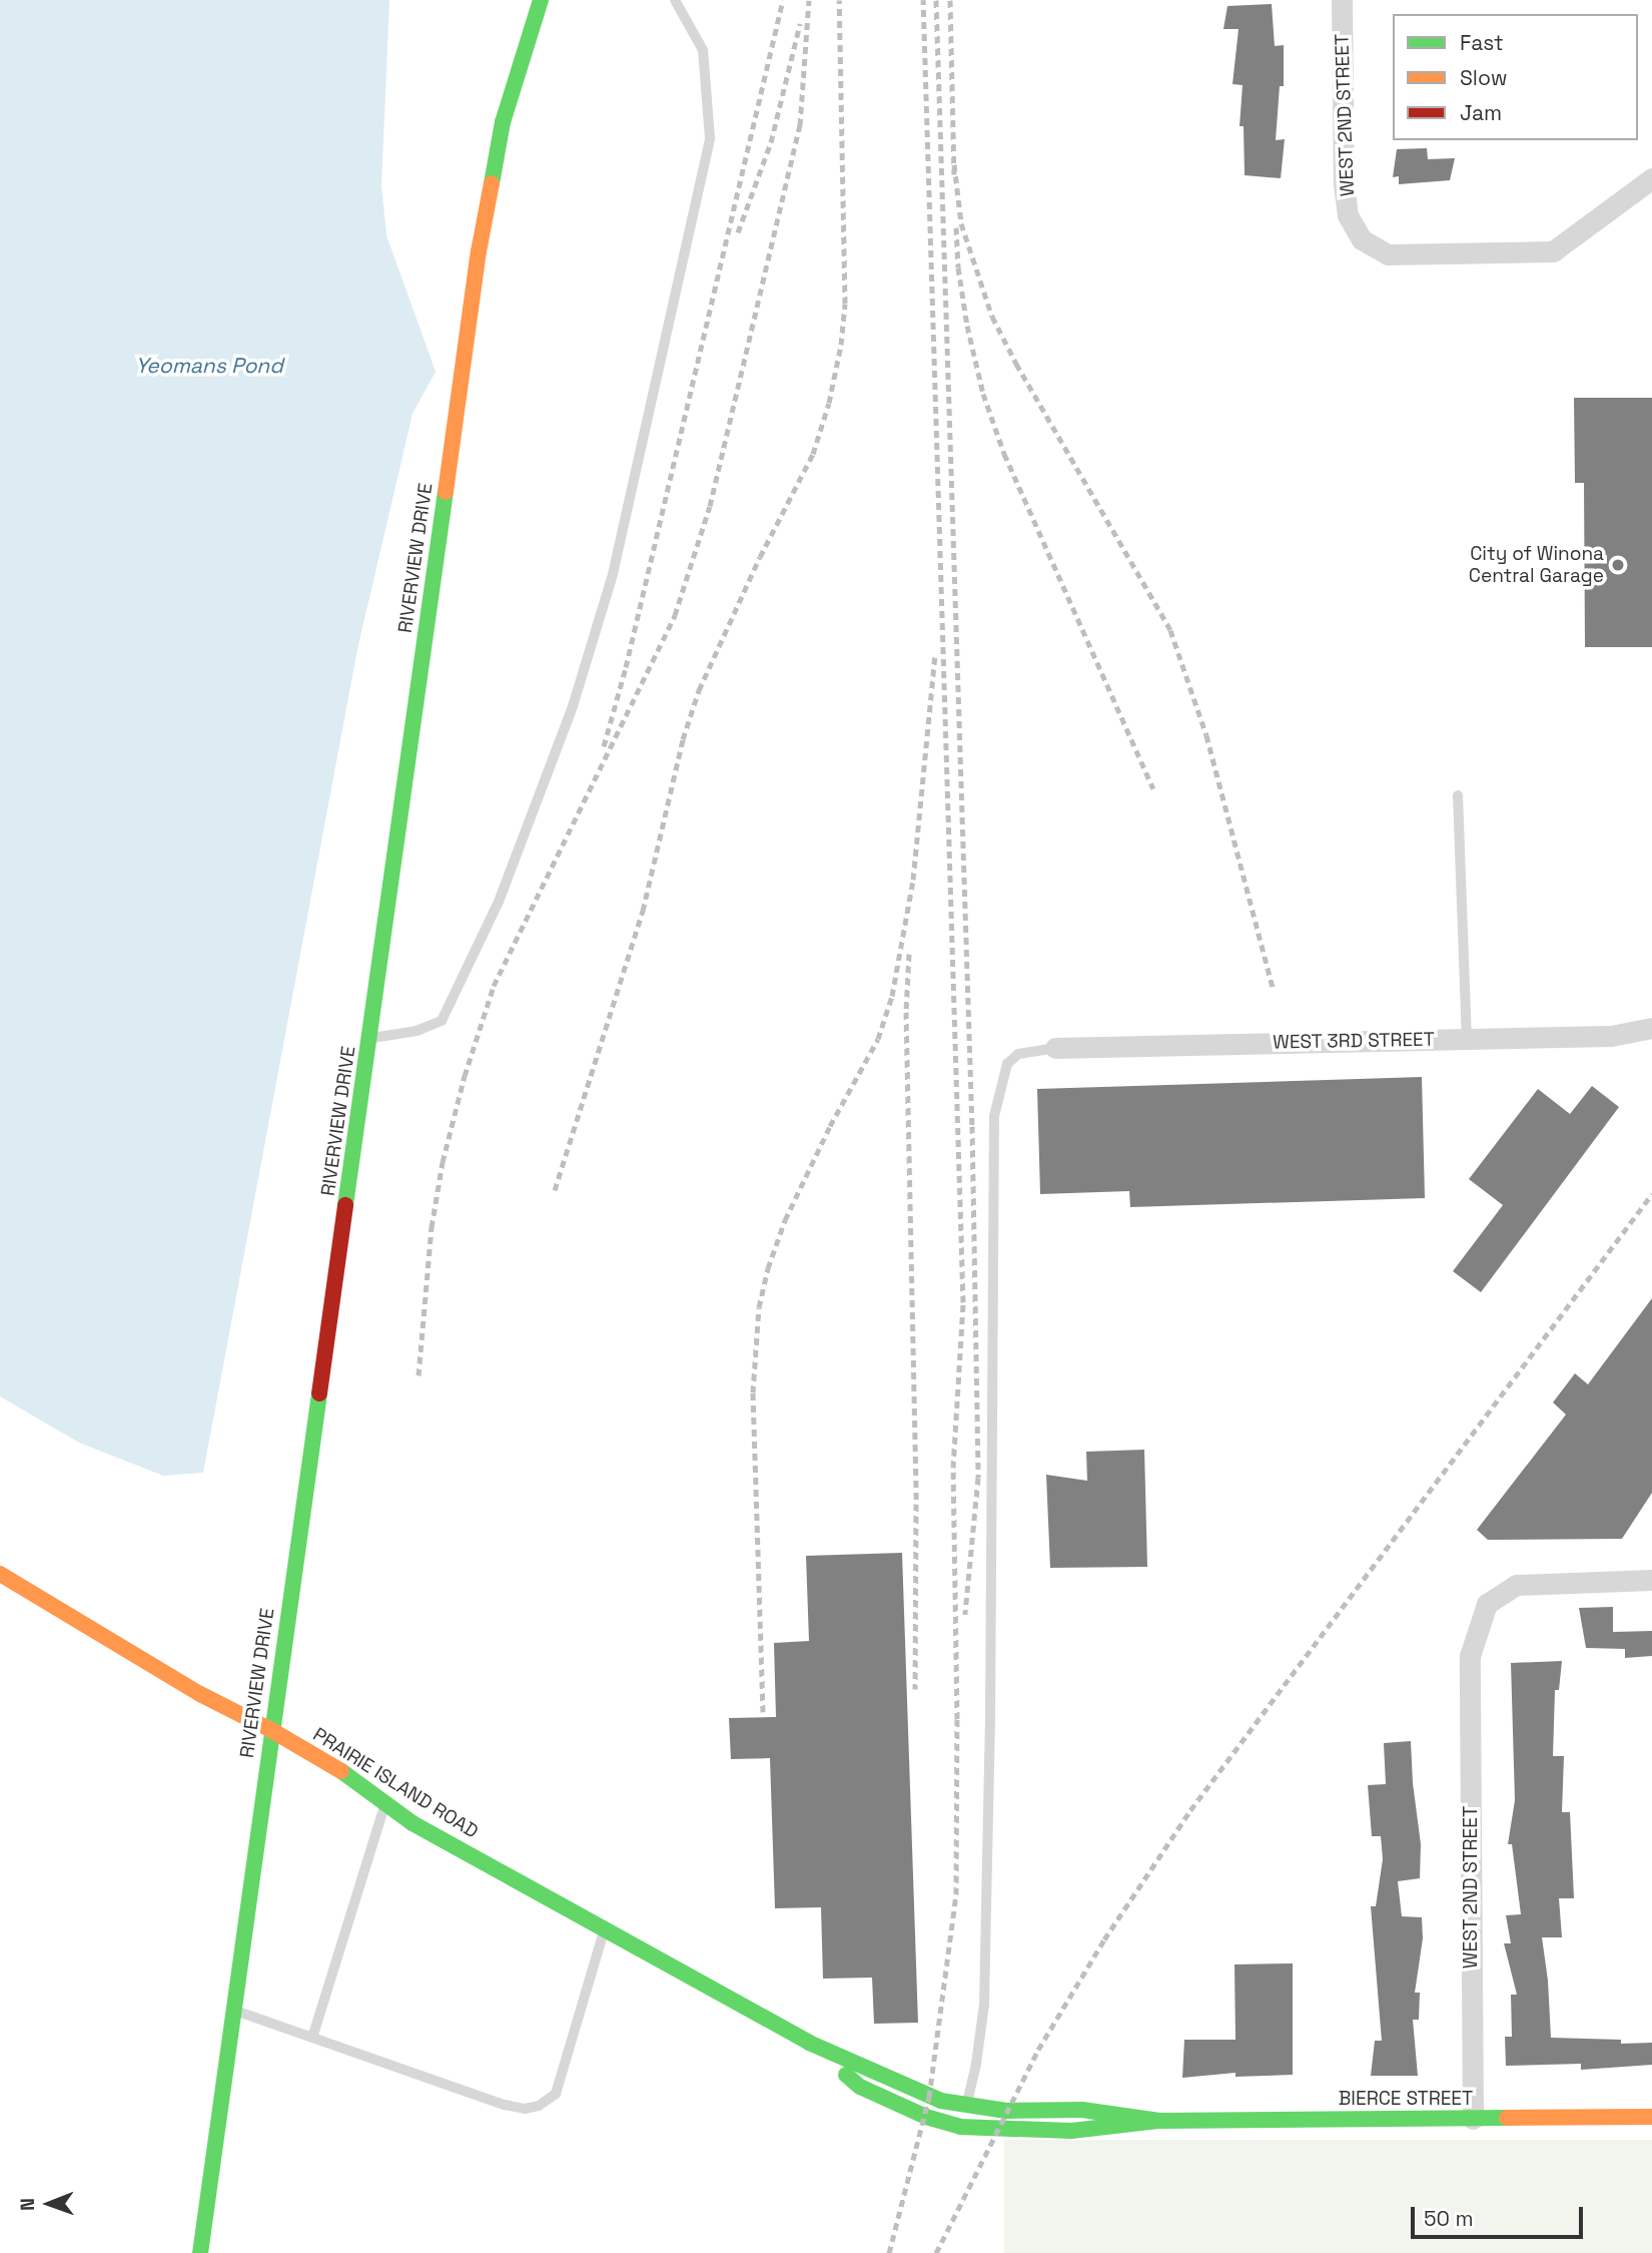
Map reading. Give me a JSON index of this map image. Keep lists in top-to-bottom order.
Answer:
{
  "streets": {
    "street": [
      "WEST 2ND STREET",
      "RIVERVIEW DRIVE",
      "WEST 3RD STREET",
      "PRAIRIE ISLAND ROAD",
      "BIERCE STREET"
    ]
  },
  "crossings": [
    ["WEST 2ND STREET", "BIERCE STREET"],
    ["RIVERVIEW DRIVE", "PRAIRIE ISLAND ROAD"],
    ["PRAIRIE ISLAND ROAD", "BIERCE STREET"]
  ],
  "water": ["Yeomans Pond"],
  "places": ["City of Winona Central Garage"],
  "legend": ["Fast", "Slow", "Jam"],
  "scale_bar": "50 m",
  "north": "left"
}
